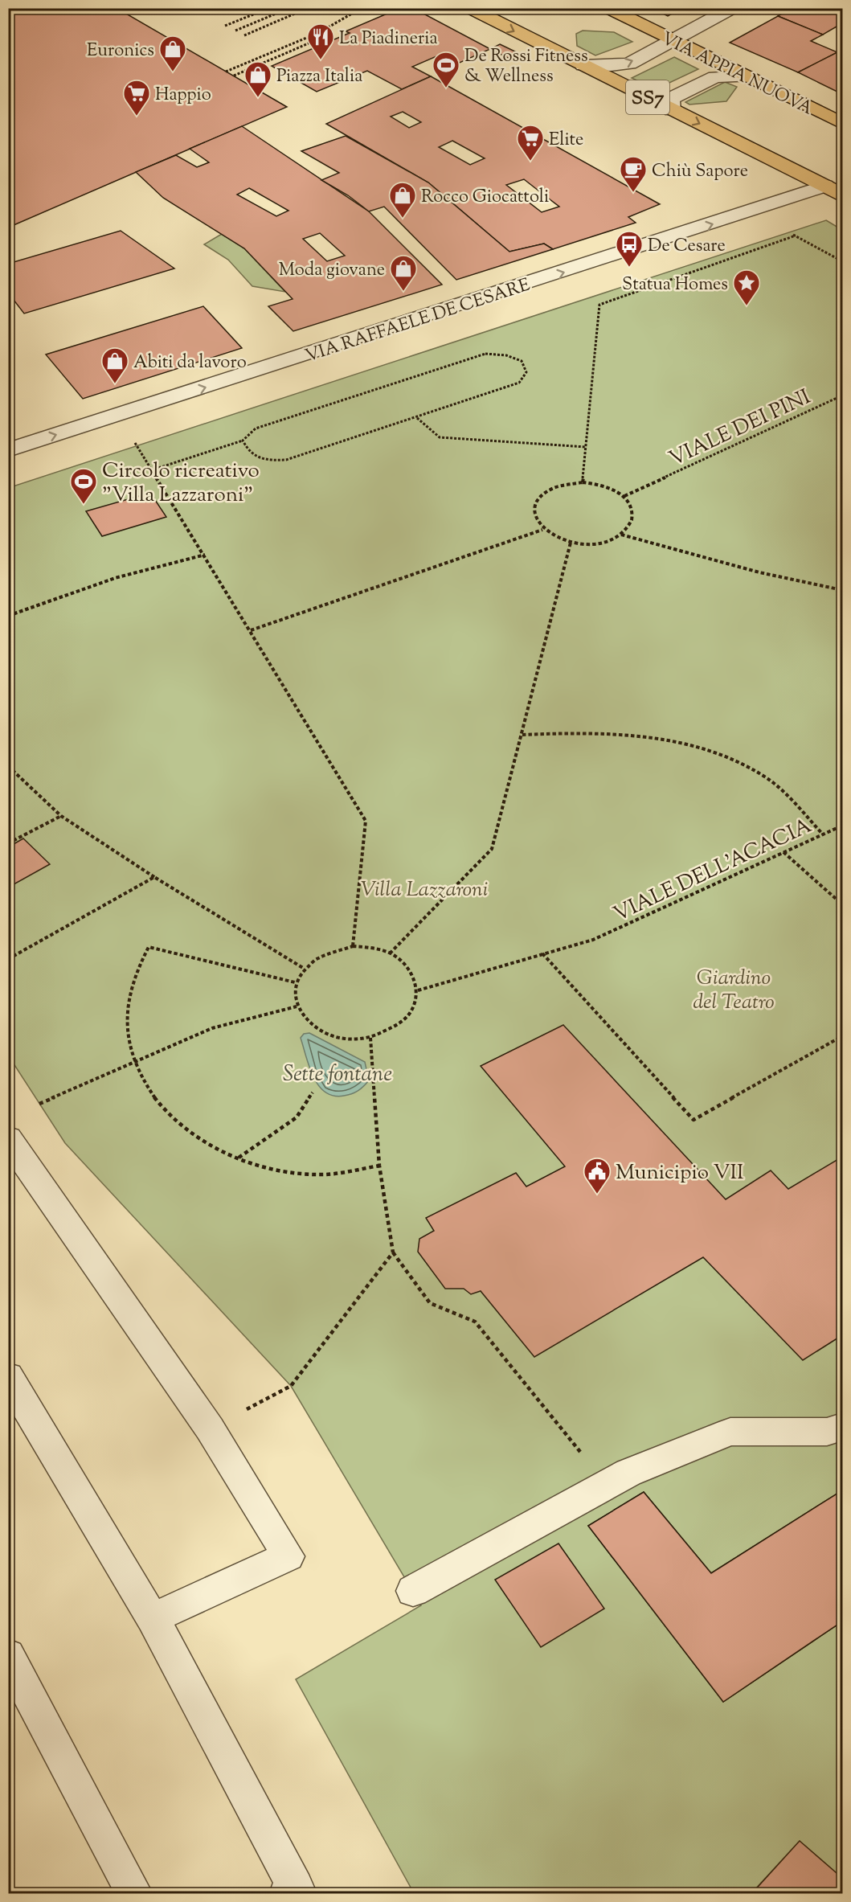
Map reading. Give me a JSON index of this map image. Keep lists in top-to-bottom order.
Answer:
{
  "streets": {
    "main road": ["VIA APPIA NUOVA", "SS7"],
    "street": ["VIA RAFFAELE DE CESARE"],
    "path": ["VIALE DEI PINI", "VIALE DELL'ACACIA"]
  },
  "crossings": [
    ["SS7", "VIA RAFFAELE DE CESARE"]
  ],
  "one_way": ["VIA RAFFAELE DE CESARE"],
  "water": ["Sette fontane"],
  "parks": ["Villa Lazzaroni", "Giardino del Teatro"],
  "places": {
    "restaurant": ["La Piadineria"],
    "shop": [
      "Euronics",
      "Piazza Italia",
      "Rocco Giocattoli",
      "Moda giovane",
      "Abiti da lavoro"
    ],
    "sports": ["De Rossi Fitness & Wellness", "Circolo ricreativo \"Villa Lazzaroni\""],
    "supermarket": ["Happio", "Elite"],
    "cafe": ["Chiù Sapore"],
    "bus stop": ["De Cesare"],
    "place": ["Statua Homes"],
    "public building": ["Municipio VII"]
  }
}
